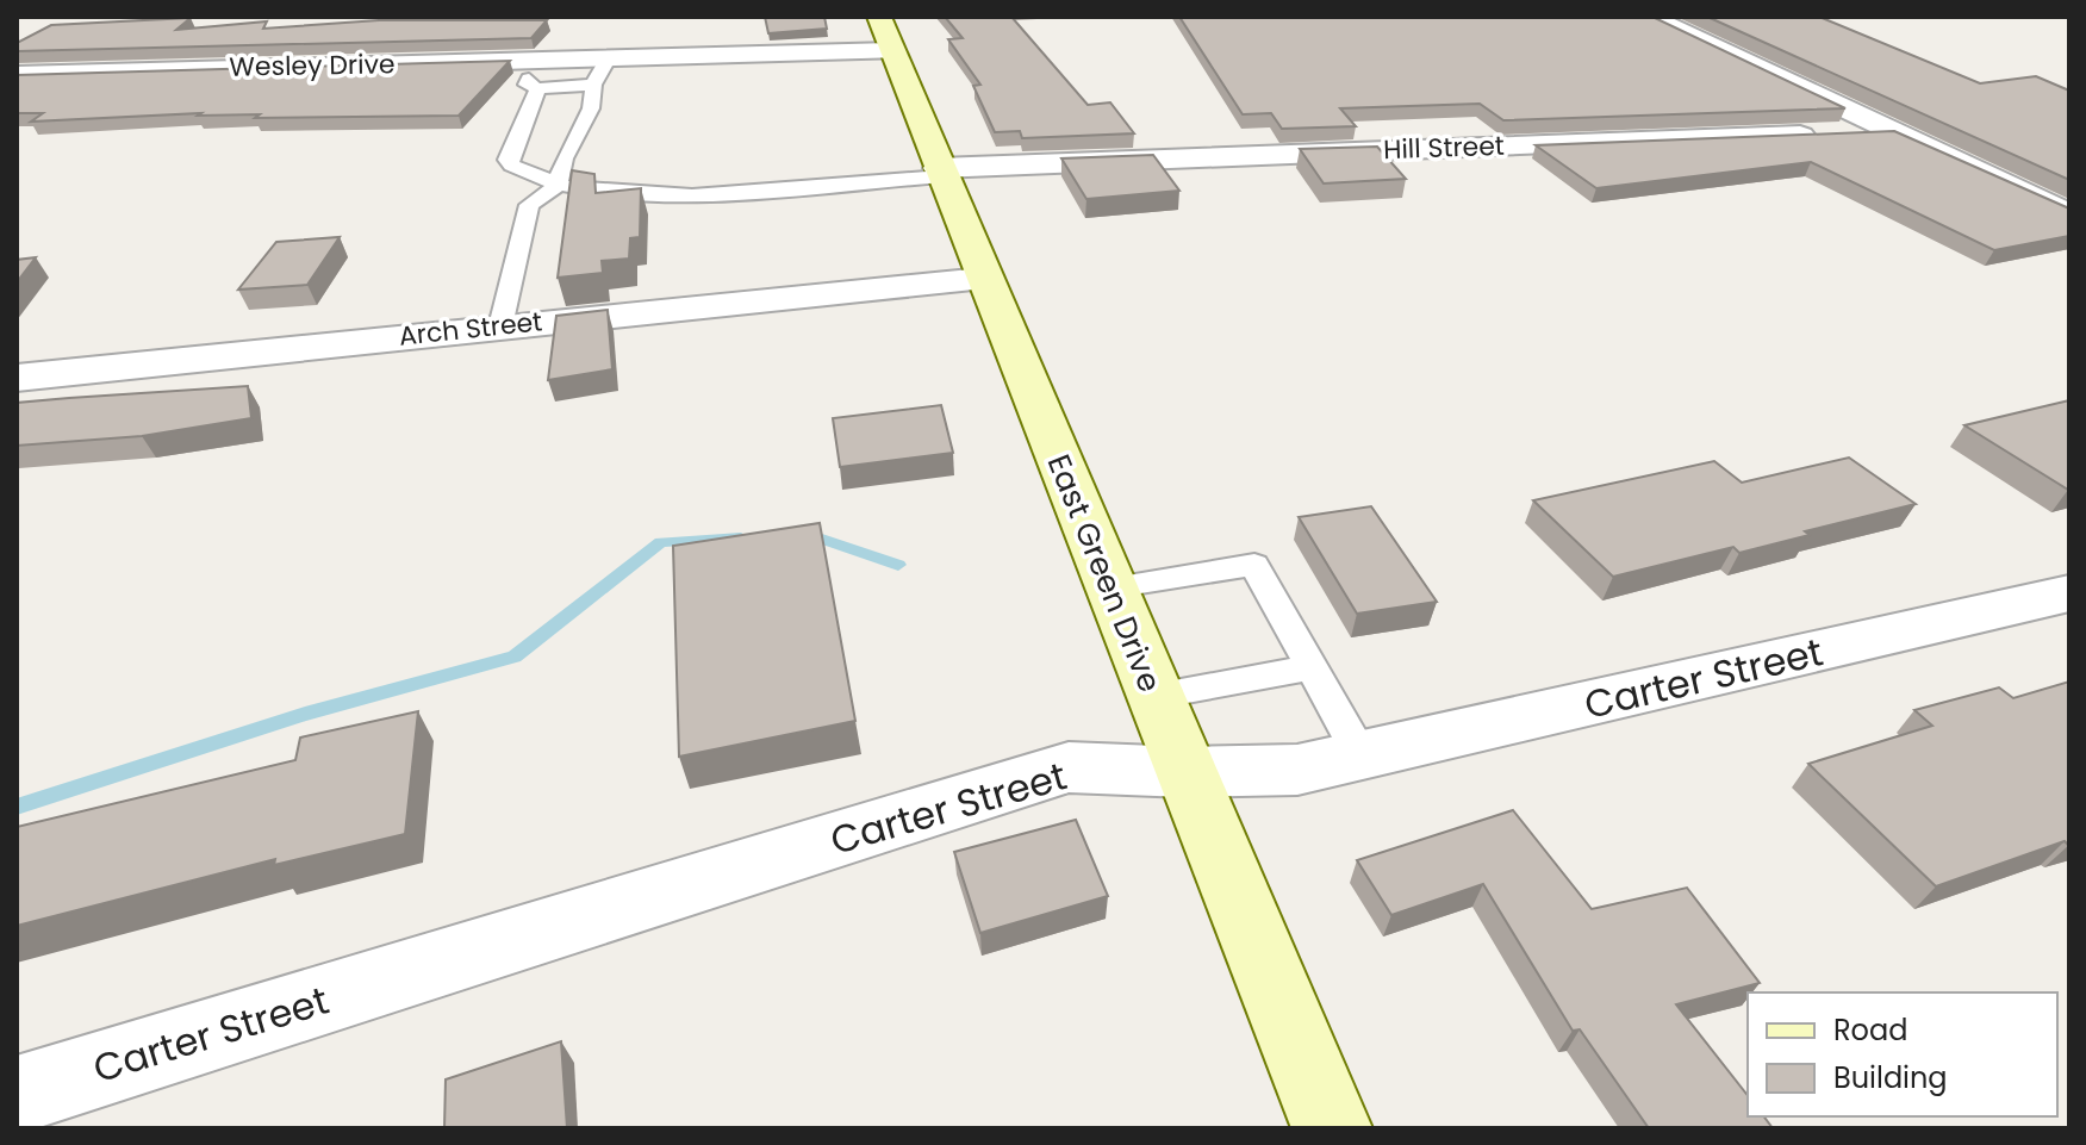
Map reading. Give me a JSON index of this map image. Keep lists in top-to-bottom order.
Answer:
{
  "streets": {
    "main road": ["East Green Drive"],
    "street": [
      "Wesley Drive",
      "Hill Street",
      "Arch Street",
      "Carter Street"
    ]
  },
  "crossings": [
    ["Wesley Drive", "East Green Drive"],
    ["Hill Street", "East Green Drive"],
    ["Arch Street", "East Green Drive"],
    ["East Green Drive", "Carter Street"]
  ],
  "legend": ["Road", "Building"]
}
